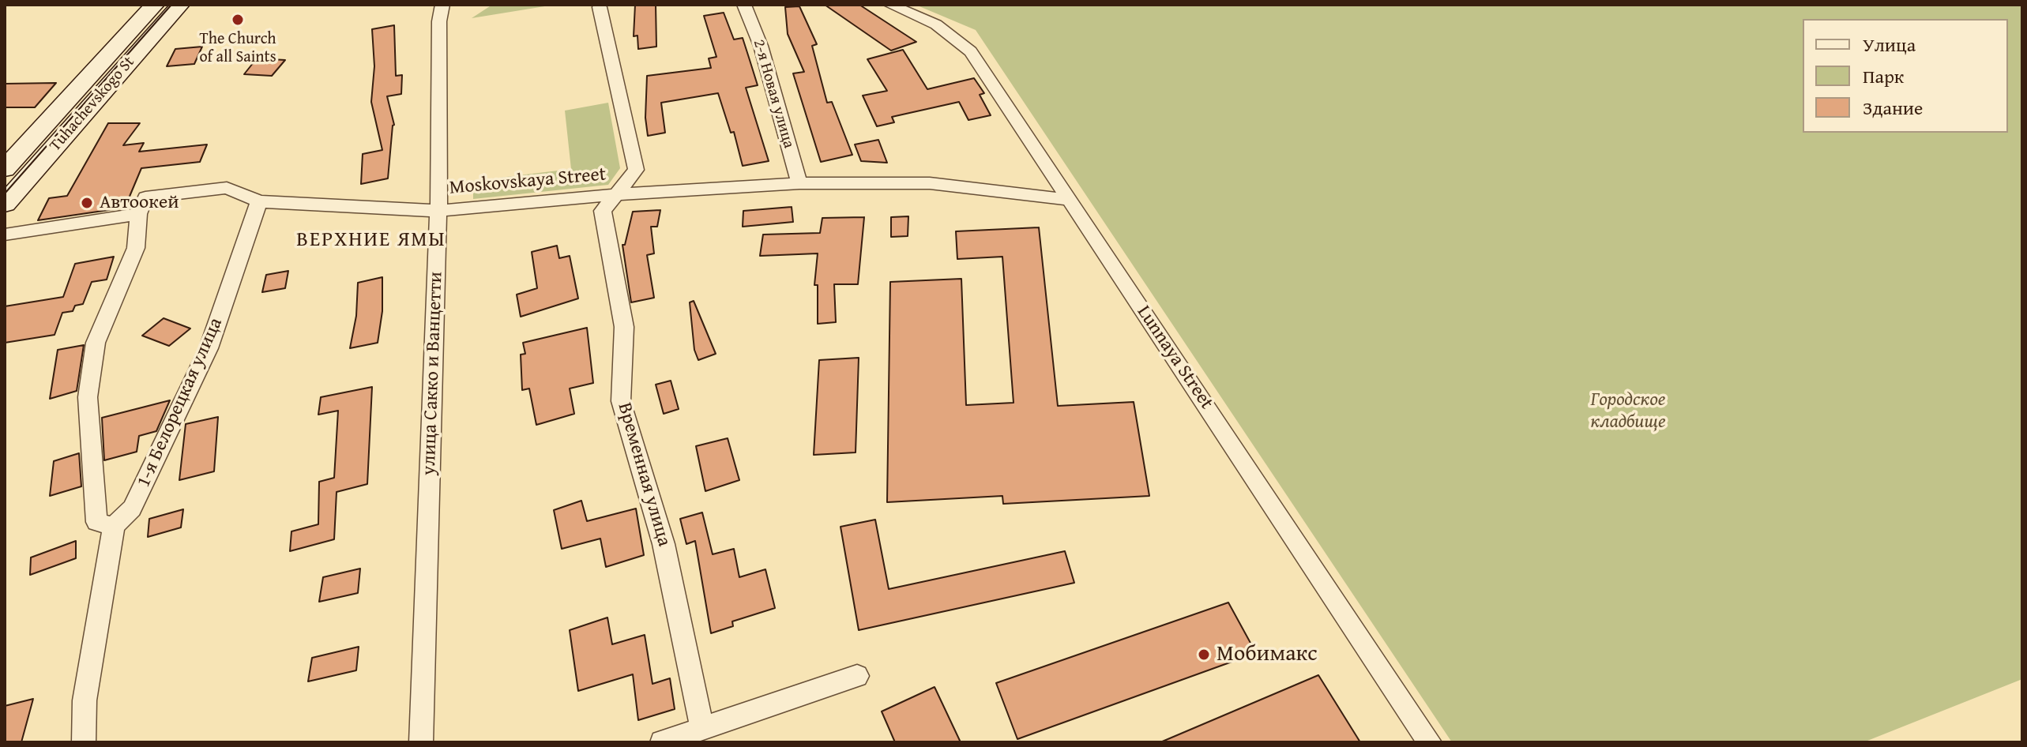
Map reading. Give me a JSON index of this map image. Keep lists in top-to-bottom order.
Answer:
{
  "streets": {
    "main road": ["Tuhachevskogo St"],
    "street": [
      "2-я Новая улица",
      "Moskovskaya Street",
      "Lunnaya Street",
      "улица Сакко и Ванцетти",
      "1-я Белорецкая улица",
      "Временная улица"
    ]
  },
  "crossings": [
    ["2-я Новая улица", "Moskovskaya Street"],
    ["Moskovskaya Street", "Lunnaya Street"],
    ["Moskovskaya Street", "улица Сакко и Ванцетти"],
    ["Moskovskaya Street", "1-я Белорецкая улица"],
    ["Moskovskaya Street", "Временная улица"]
  ],
  "districts": ["ВЕРХНИЕ ЯМЫ"],
  "parks": ["Городское кладбище"],
  "places": ["The Church of all Saints", "Автоокей", "Мобимакс"],
  "legend": ["Улица", "Парк", "Здание"]
}
